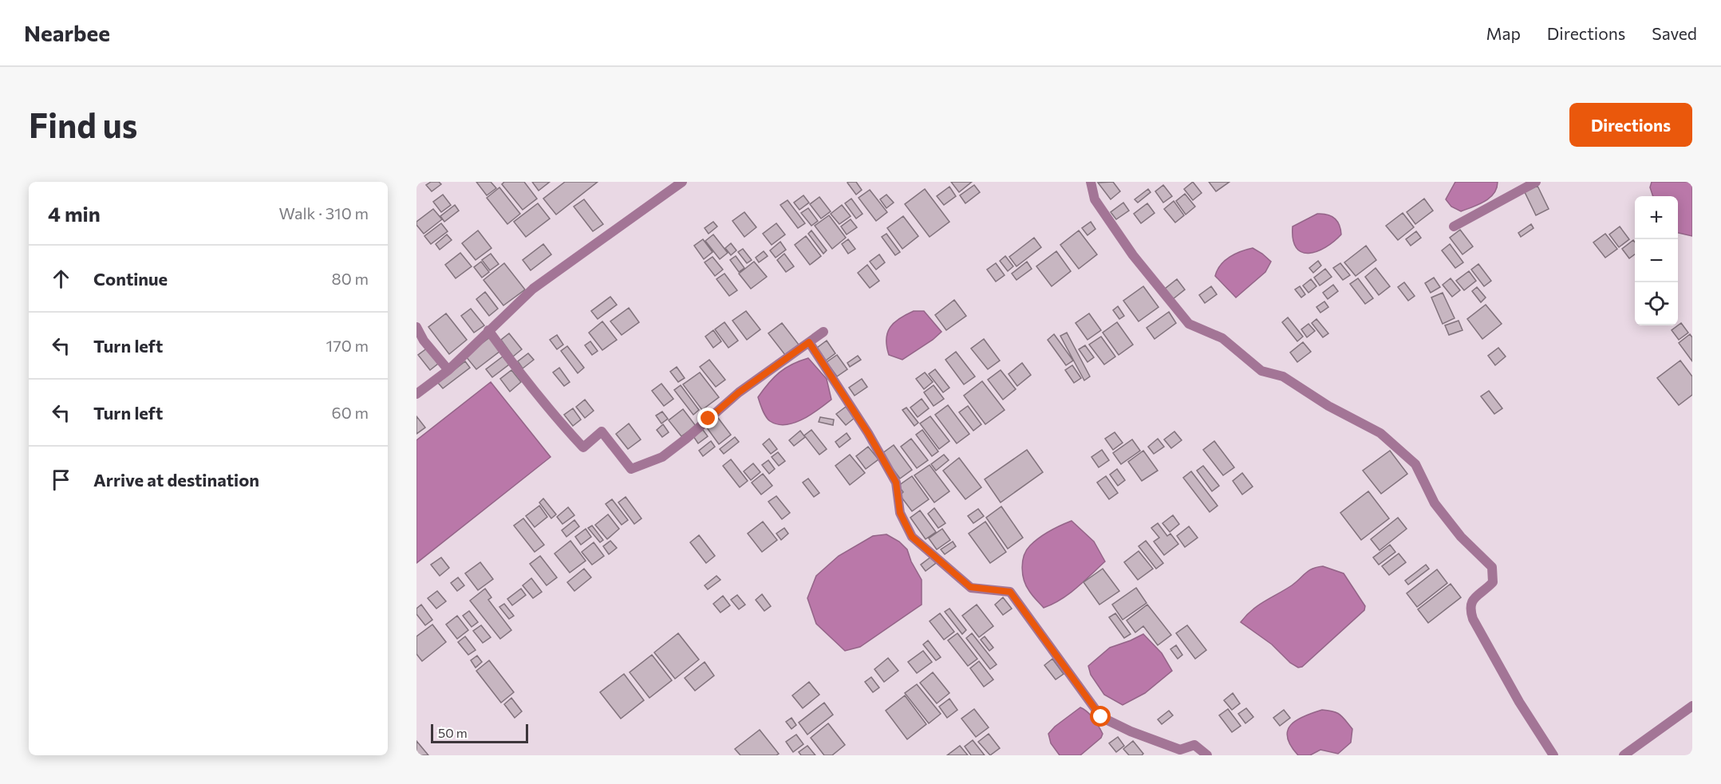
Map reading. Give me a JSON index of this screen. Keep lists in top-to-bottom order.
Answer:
{
  "scale_bar": "50 m",
  "page": {
    "header": "Nearbee",
    "nav": ["Map", "Directions", "Saved"],
    "buttons": "Directions",
    "title": "Find us",
    "heading": ["4 min", "Walk · 310 m"],
    "map_buttons": ["+", "−"],
    "list": [
      ["Continue", "80 m"],
      ["Turn left", "170 m"],
      ["Turn left", "60 m"],
      "Arrive at destination"
    ],
    "scale": "50 m"
  }
}
